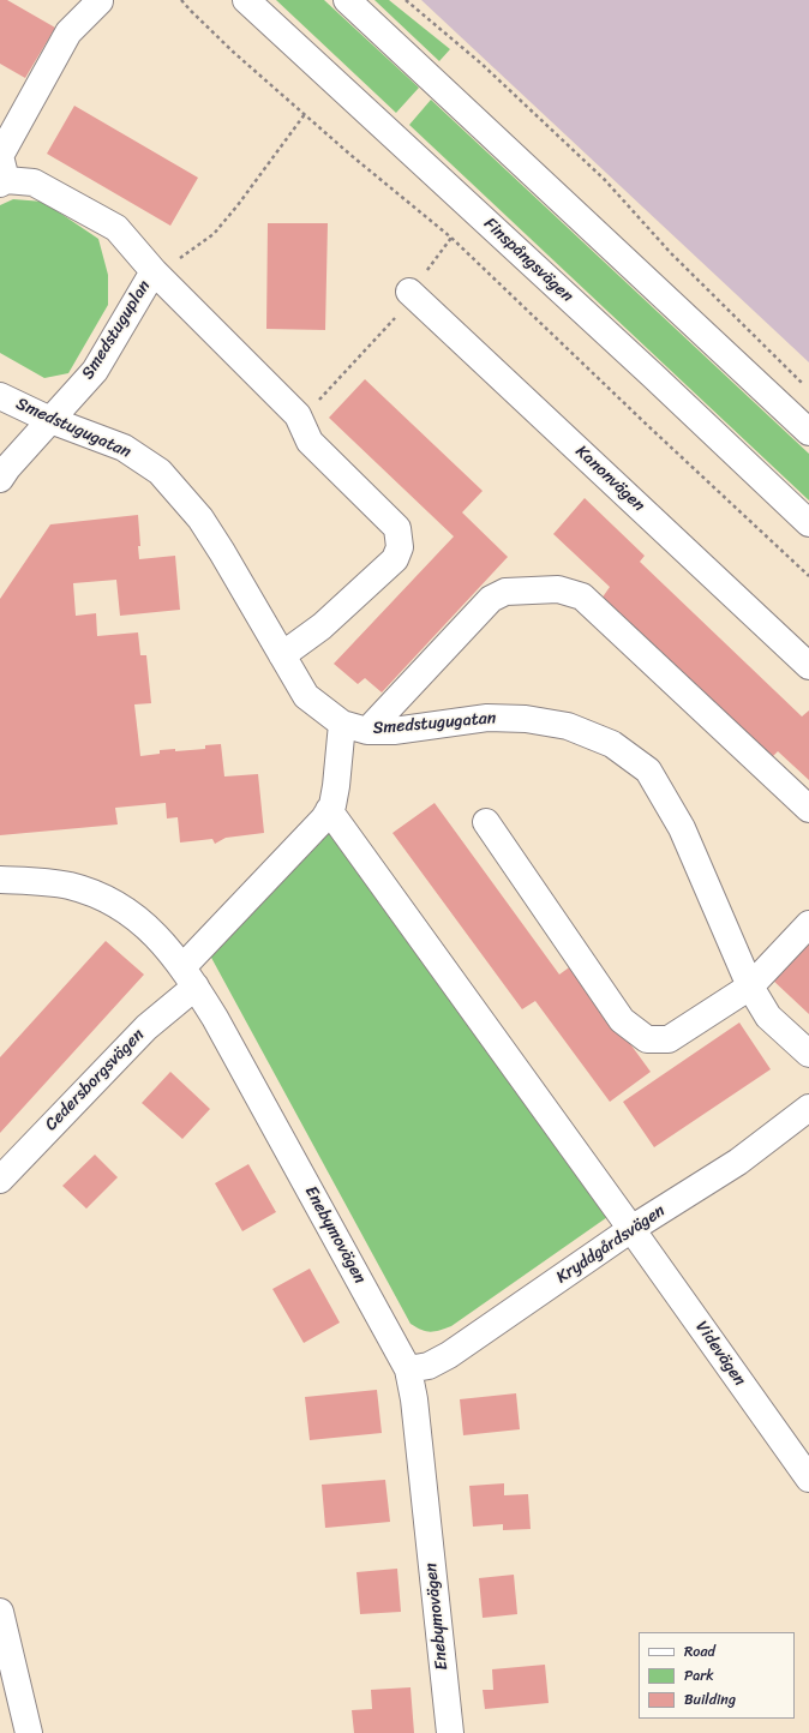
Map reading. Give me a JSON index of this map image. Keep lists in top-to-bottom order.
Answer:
{
  "streets": {
    "street": [
      "Finspångsvägen",
      "Smedstuguplan",
      "Smedstugugatan",
      "Kanonvägen",
      "Cedersborgsvägen",
      "Enebymovägen",
      "Kryddgårdsvägen",
      "Videvägen"
    ]
  },
  "crossings": [
    ["Smedstuguplan", "Smedstugugatan"],
    ["Cedersborgsvägen", "Enebymovägen"],
    ["Cedersborgsvägen", "Videvägen"],
    ["Enebymovägen", "Kryddgårdsvägen"],
    ["Kryddgårdsvägen", "Videvägen"]
  ],
  "legend": ["Road", "Park", "Building"]
}
